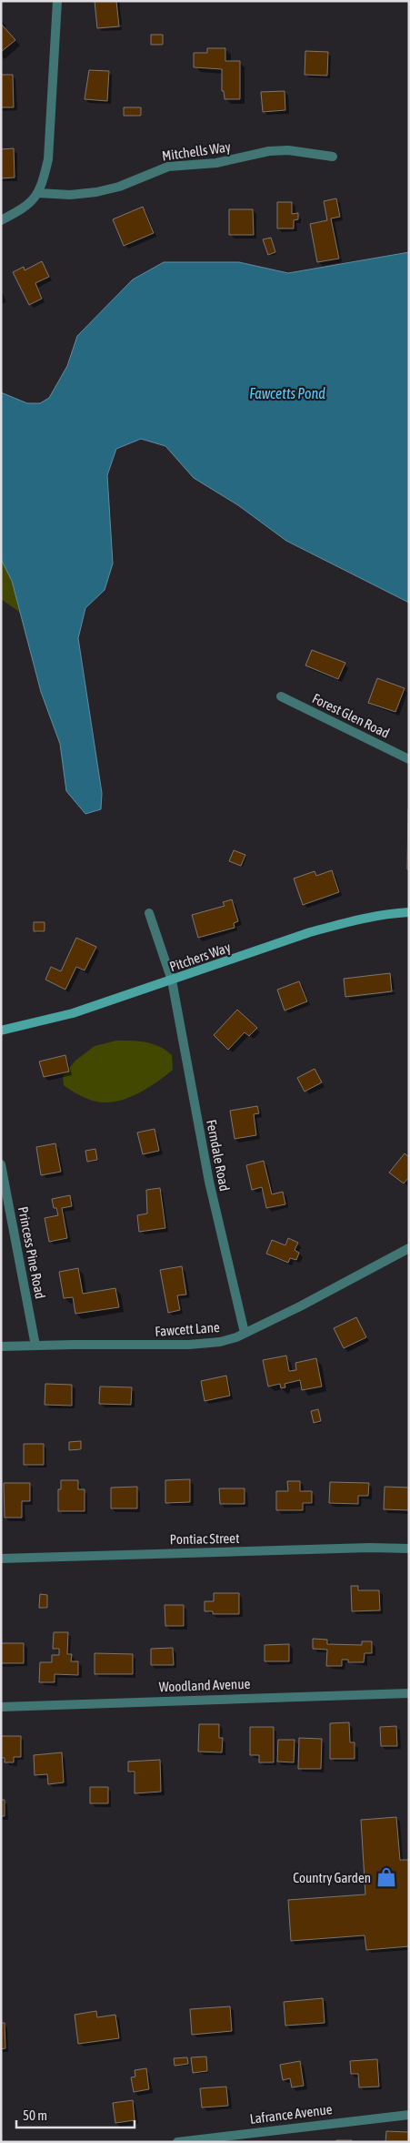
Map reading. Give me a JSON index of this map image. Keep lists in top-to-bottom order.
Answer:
{
  "streets": {
    "main road": ["Pitchers Way"],
    "street": [
      "Mitchells Way",
      "Forest Glen Road",
      "Ferndale Road",
      "Princess Pine Road",
      "Fawcett Lane",
      "Pontiac Street",
      "Woodland Avenue",
      "Lafrance Avenue"
    ]
  },
  "crossings": [
    ["Pitchers Way", "Ferndale Road"],
    ["Ferndale Road", "Fawcett Lane"],
    ["Princess Pine Road", "Fawcett Lane"]
  ],
  "water": ["Fawcetts Pond"],
  "places": {
    "shop": ["Country Garden"]
  },
  "scale_bar": "50 m"
}
